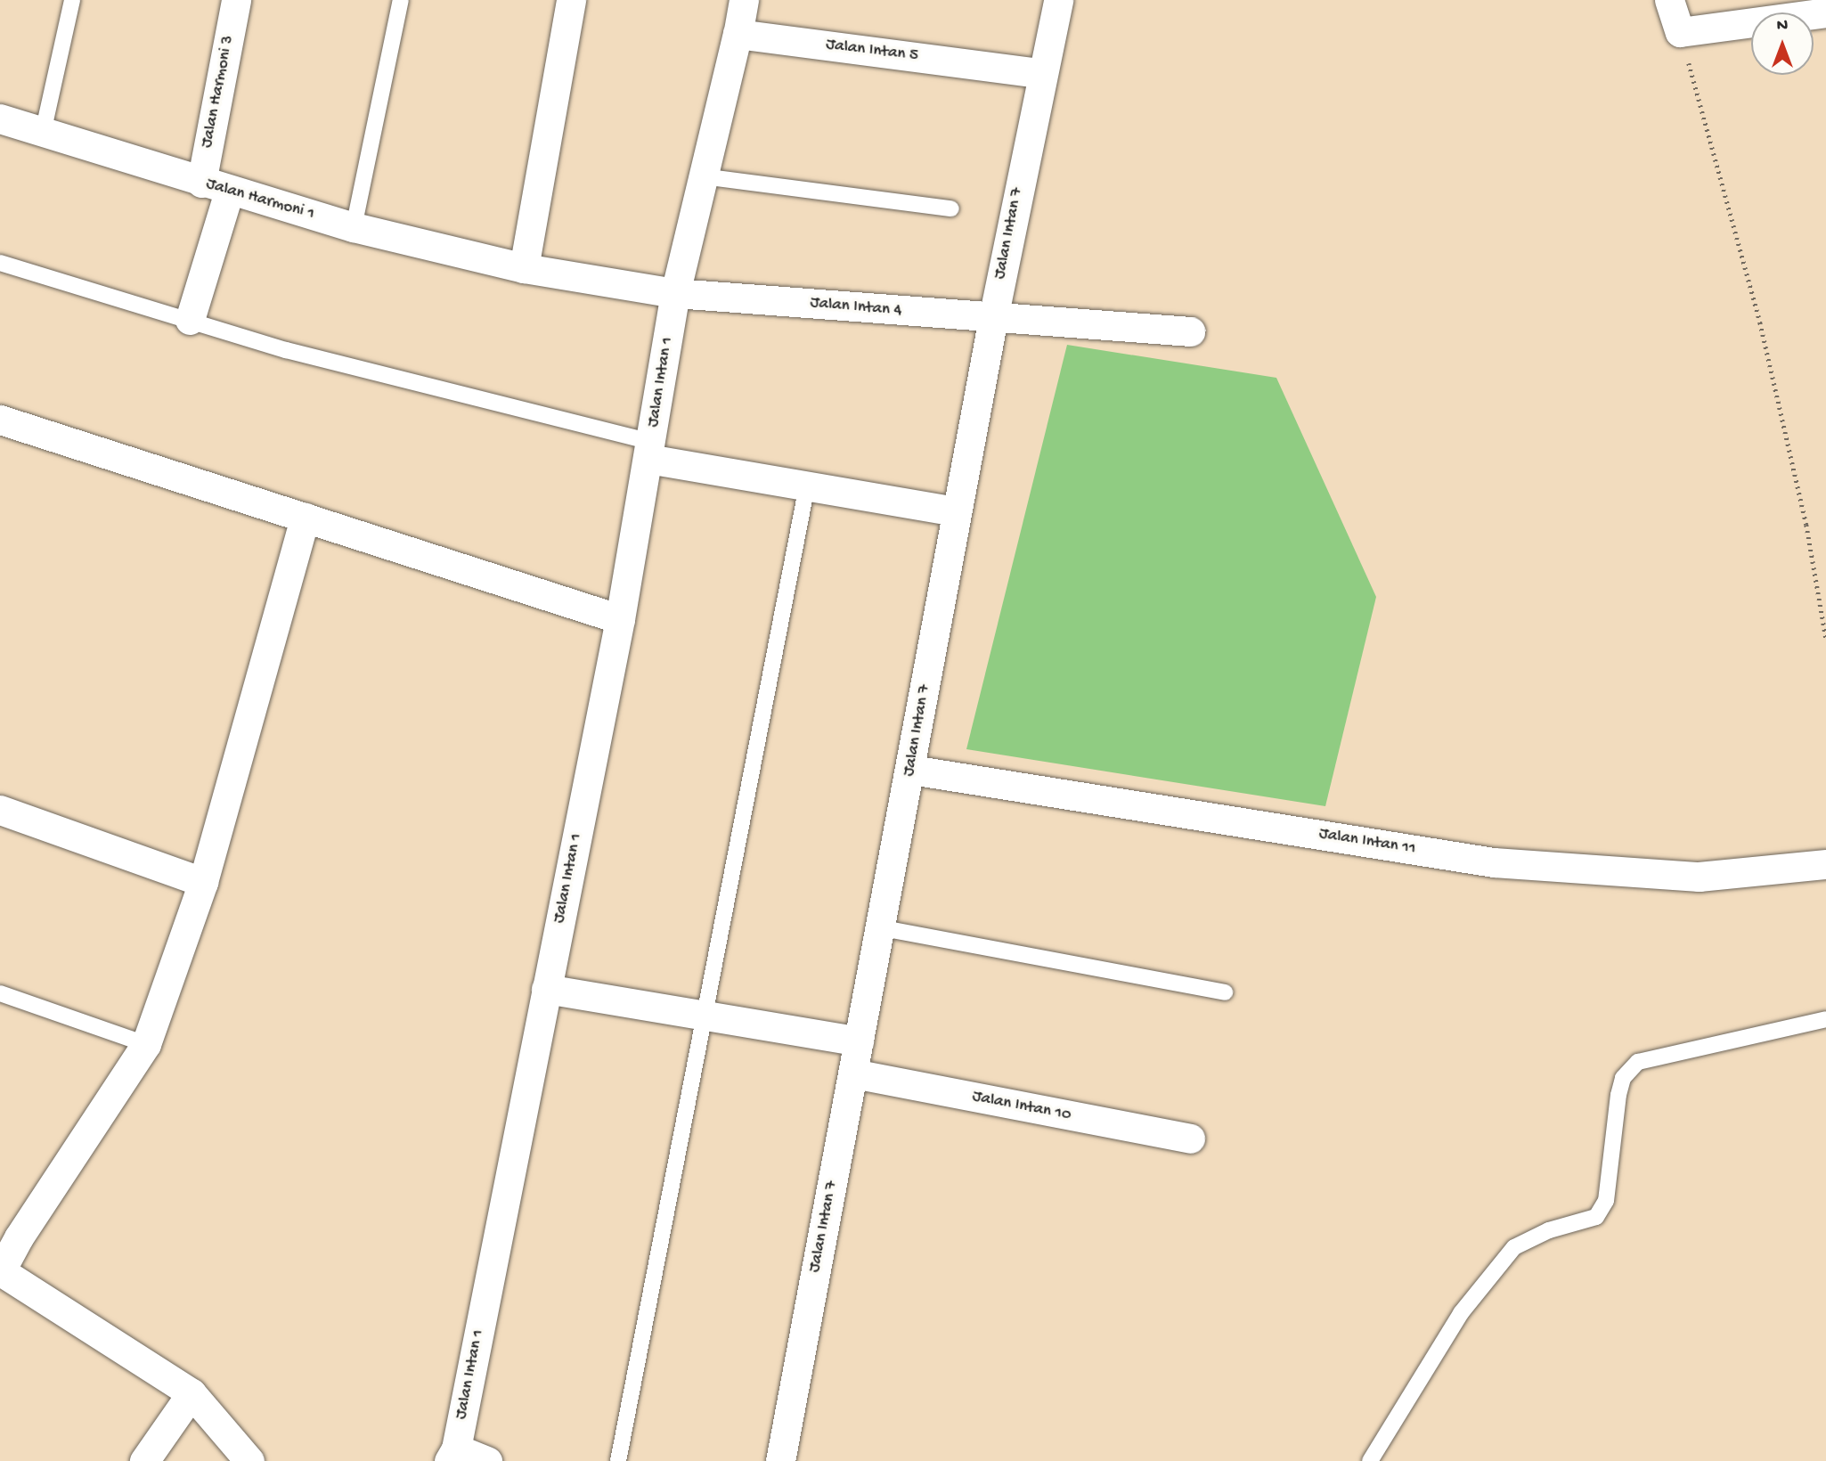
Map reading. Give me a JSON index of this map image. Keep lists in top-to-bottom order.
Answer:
{
  "streets": {
    "street": [
      "Jalan Intan 5",
      "Jalan Harmoni 3",
      "Jalan Harmoni 1",
      "Jalan Intan 7",
      "Jalan Intan 4",
      "Jalan Intan 1",
      "Jalan Intan 11",
      "Jalan Intan 10"
    ]
  },
  "crossings": [
    ["Jalan Intan 5", "Jalan Intan 7"],
    ["Jalan Intan 5", "Jalan Intan 1"],
    ["Jalan Harmoni 3", "Jalan Harmoni 1"],
    ["Jalan Harmoni 1", "Jalan Intan 4"],
    ["Jalan Intan 7", "Jalan Intan 4"],
    ["Jalan Intan 7", "Jalan Intan 11"],
    ["Jalan Intan 7", "Jalan Intan 10"],
    ["Jalan Intan 4", "Jalan Intan 1"]
  ],
  "north": "top"
}
